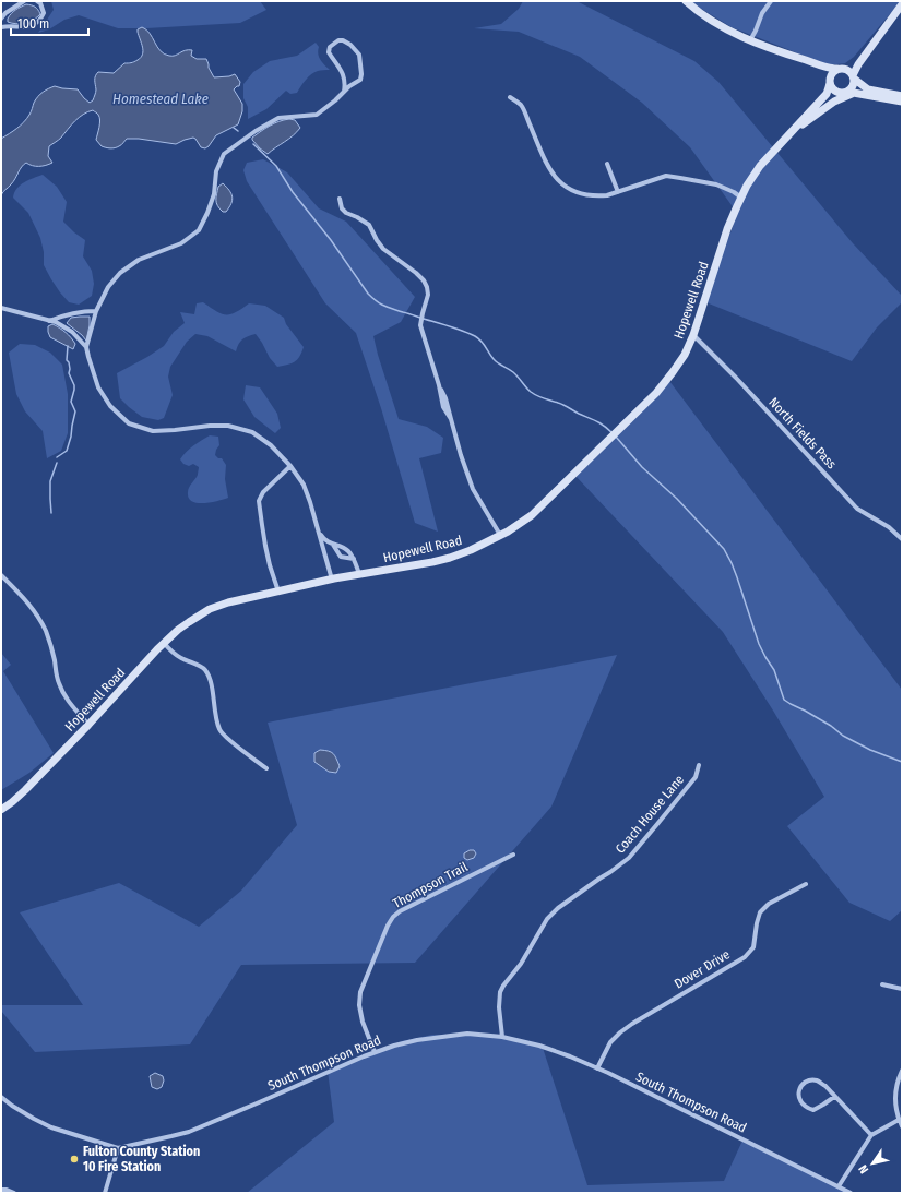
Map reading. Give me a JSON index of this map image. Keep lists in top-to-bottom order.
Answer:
{
  "streets": {
    "street": [
      "Hopewell Road",
      "North Fields Pass",
      "Coach House Lane",
      "Thompson Trail",
      "Dover Drive",
      "South Thompson Road"
    ]
  },
  "crossings": [
    ["Hopewell Road", "North Fields Pass"],
    ["Coach House Lane", "South Thompson Road"],
    ["Thompson Trail", "South Thompson Road"],
    ["Dover Drive", "South Thompson Road"]
  ],
  "water": ["Homestead Lake"],
  "places": ["Fulton County Station 10 Fire Station"],
  "scale_bar": "100 m",
  "north": "bottom left"
}
